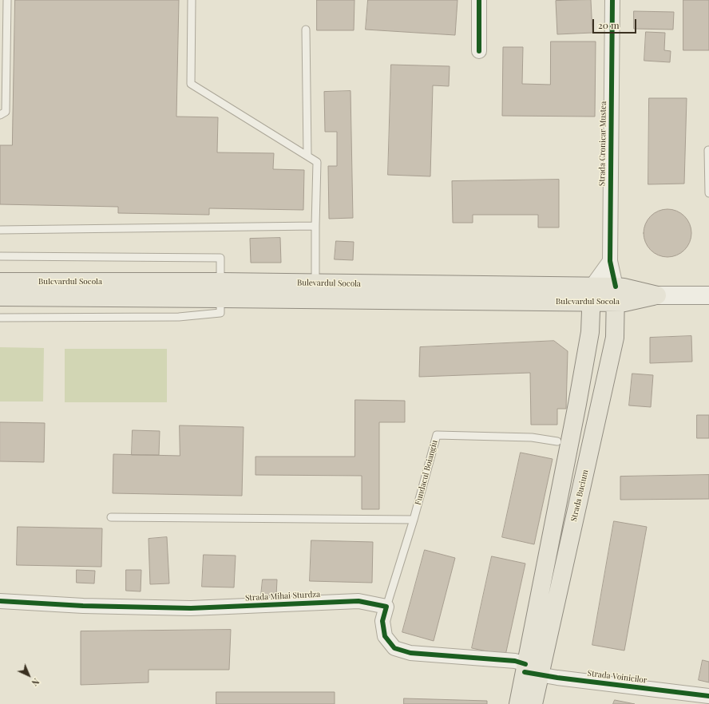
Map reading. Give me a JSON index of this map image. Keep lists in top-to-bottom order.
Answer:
{
  "streets": {
    "main road": ["Bulevardul Socola", "Strada Bucium"],
    "street": ["Strada Cronicar Mustea", "Strada Mihai Sturdza", "Strada Voinicilor"],
    "lane": ["Fundacul Boiangiu"]
  },
  "crossings": [
    ["Strada Cronicar Mustea", "Bulevardul Socola"],
    ["Strada Cronicar Mustea", "Strada Bucium"],
    ["Bulevardul Socola", "Strada Bucium"],
    ["Fundacul Boiangiu", "Strada Mihai Sturdza"],
    ["Strada Bucium", "Strada Voinicilor"]
  ],
  "scale_bar": "20 m",
  "north": "bottom right"
}
